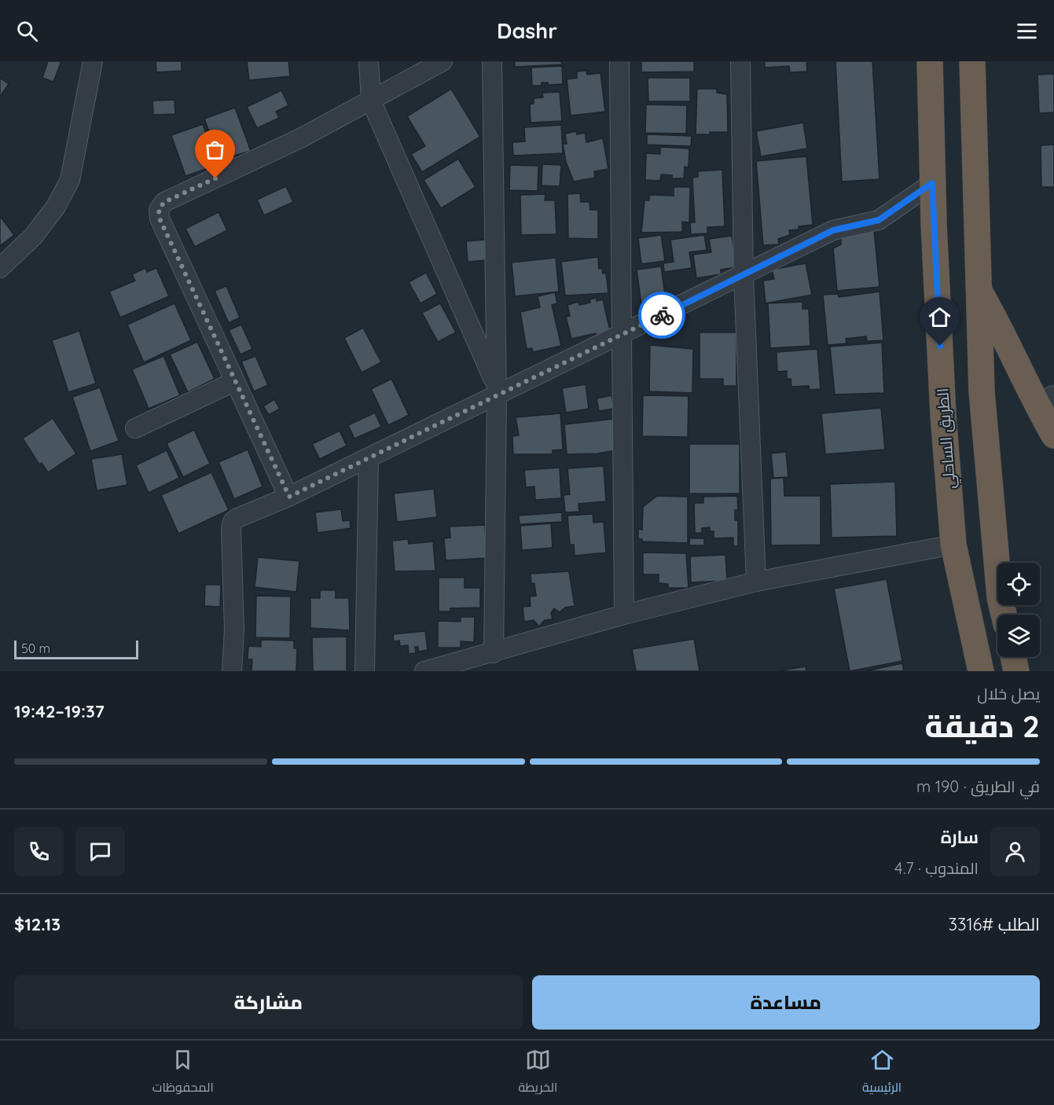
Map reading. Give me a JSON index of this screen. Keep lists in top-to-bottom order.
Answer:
{
  "streets": {
    "highway": ["الطريق الساحلي"]
  },
  "scale_bar": "50 m",
  "page": {
    "header": "Dashr",
    "scale": "50 m",
    "heading": ["2 دقيقة", "يصل خلال", "19:37–19:42"],
    "panel": [
      "سارة",
      "المندوب · 4.7",
      "الطلب #3316",
      "$12.13"
    ],
    "bar": "في الطريق · 190 m",
    "buttons": ["مساعدة", "مشاركة"],
    "tabs": ["الرئيسية", "الخريطة", "المحفوظات"]
  }
}
